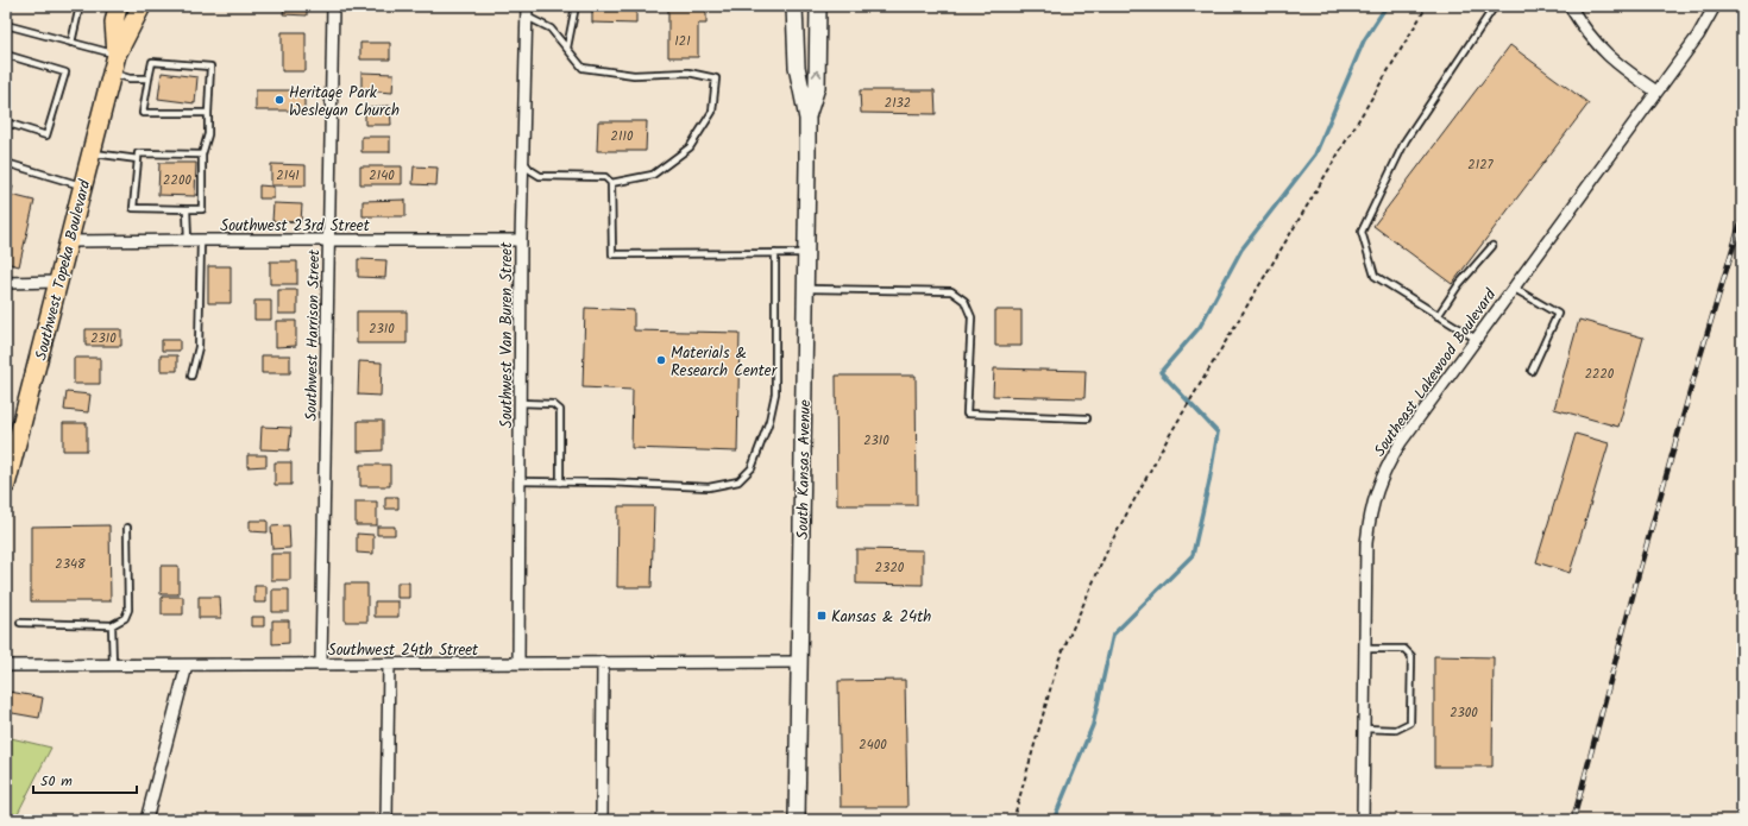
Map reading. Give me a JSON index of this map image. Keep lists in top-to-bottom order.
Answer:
{
  "streets": {
    "main road": ["Southwest Topeka Boulevard", "South Kansas Avenue"],
    "street": [
      "Southwest 23rd Street",
      "Southwest Harrison Street",
      "Southwest Van Buren Street",
      "Southeast Lakewood Boulevard",
      "Southwest 24th Street"
    ]
  },
  "crossings": [
    ["Southwest 23rd Street", "Southwest Topeka Boulevard"],
    ["Southwest 23rd Street", "Southwest Harrison Street"],
    ["Southwest 23rd Street", "Southwest Van Buren Street"],
    ["Southwest Harrison Street", "Southwest 24th Street"],
    ["Southwest Van Buren Street", "Southwest 24th Street"],
    ["South Kansas Avenue", "Southwest 24th Street"]
  ],
  "places": {
    "other": ["Heritage Park Wesleyan Church", "Materials & Research Center"],
    "transit": ["Kansas & 24th"]
  },
  "house_numbers": [
    "121",
    "2132",
    "2110",
    "2127",
    "2141",
    "2140",
    "2200",
    "2310",
    "2310",
    "2220",
    "2310",
    "2348",
    "2320",
    "2300",
    "2400"
  ],
  "scale_bar": "50 m"
}
